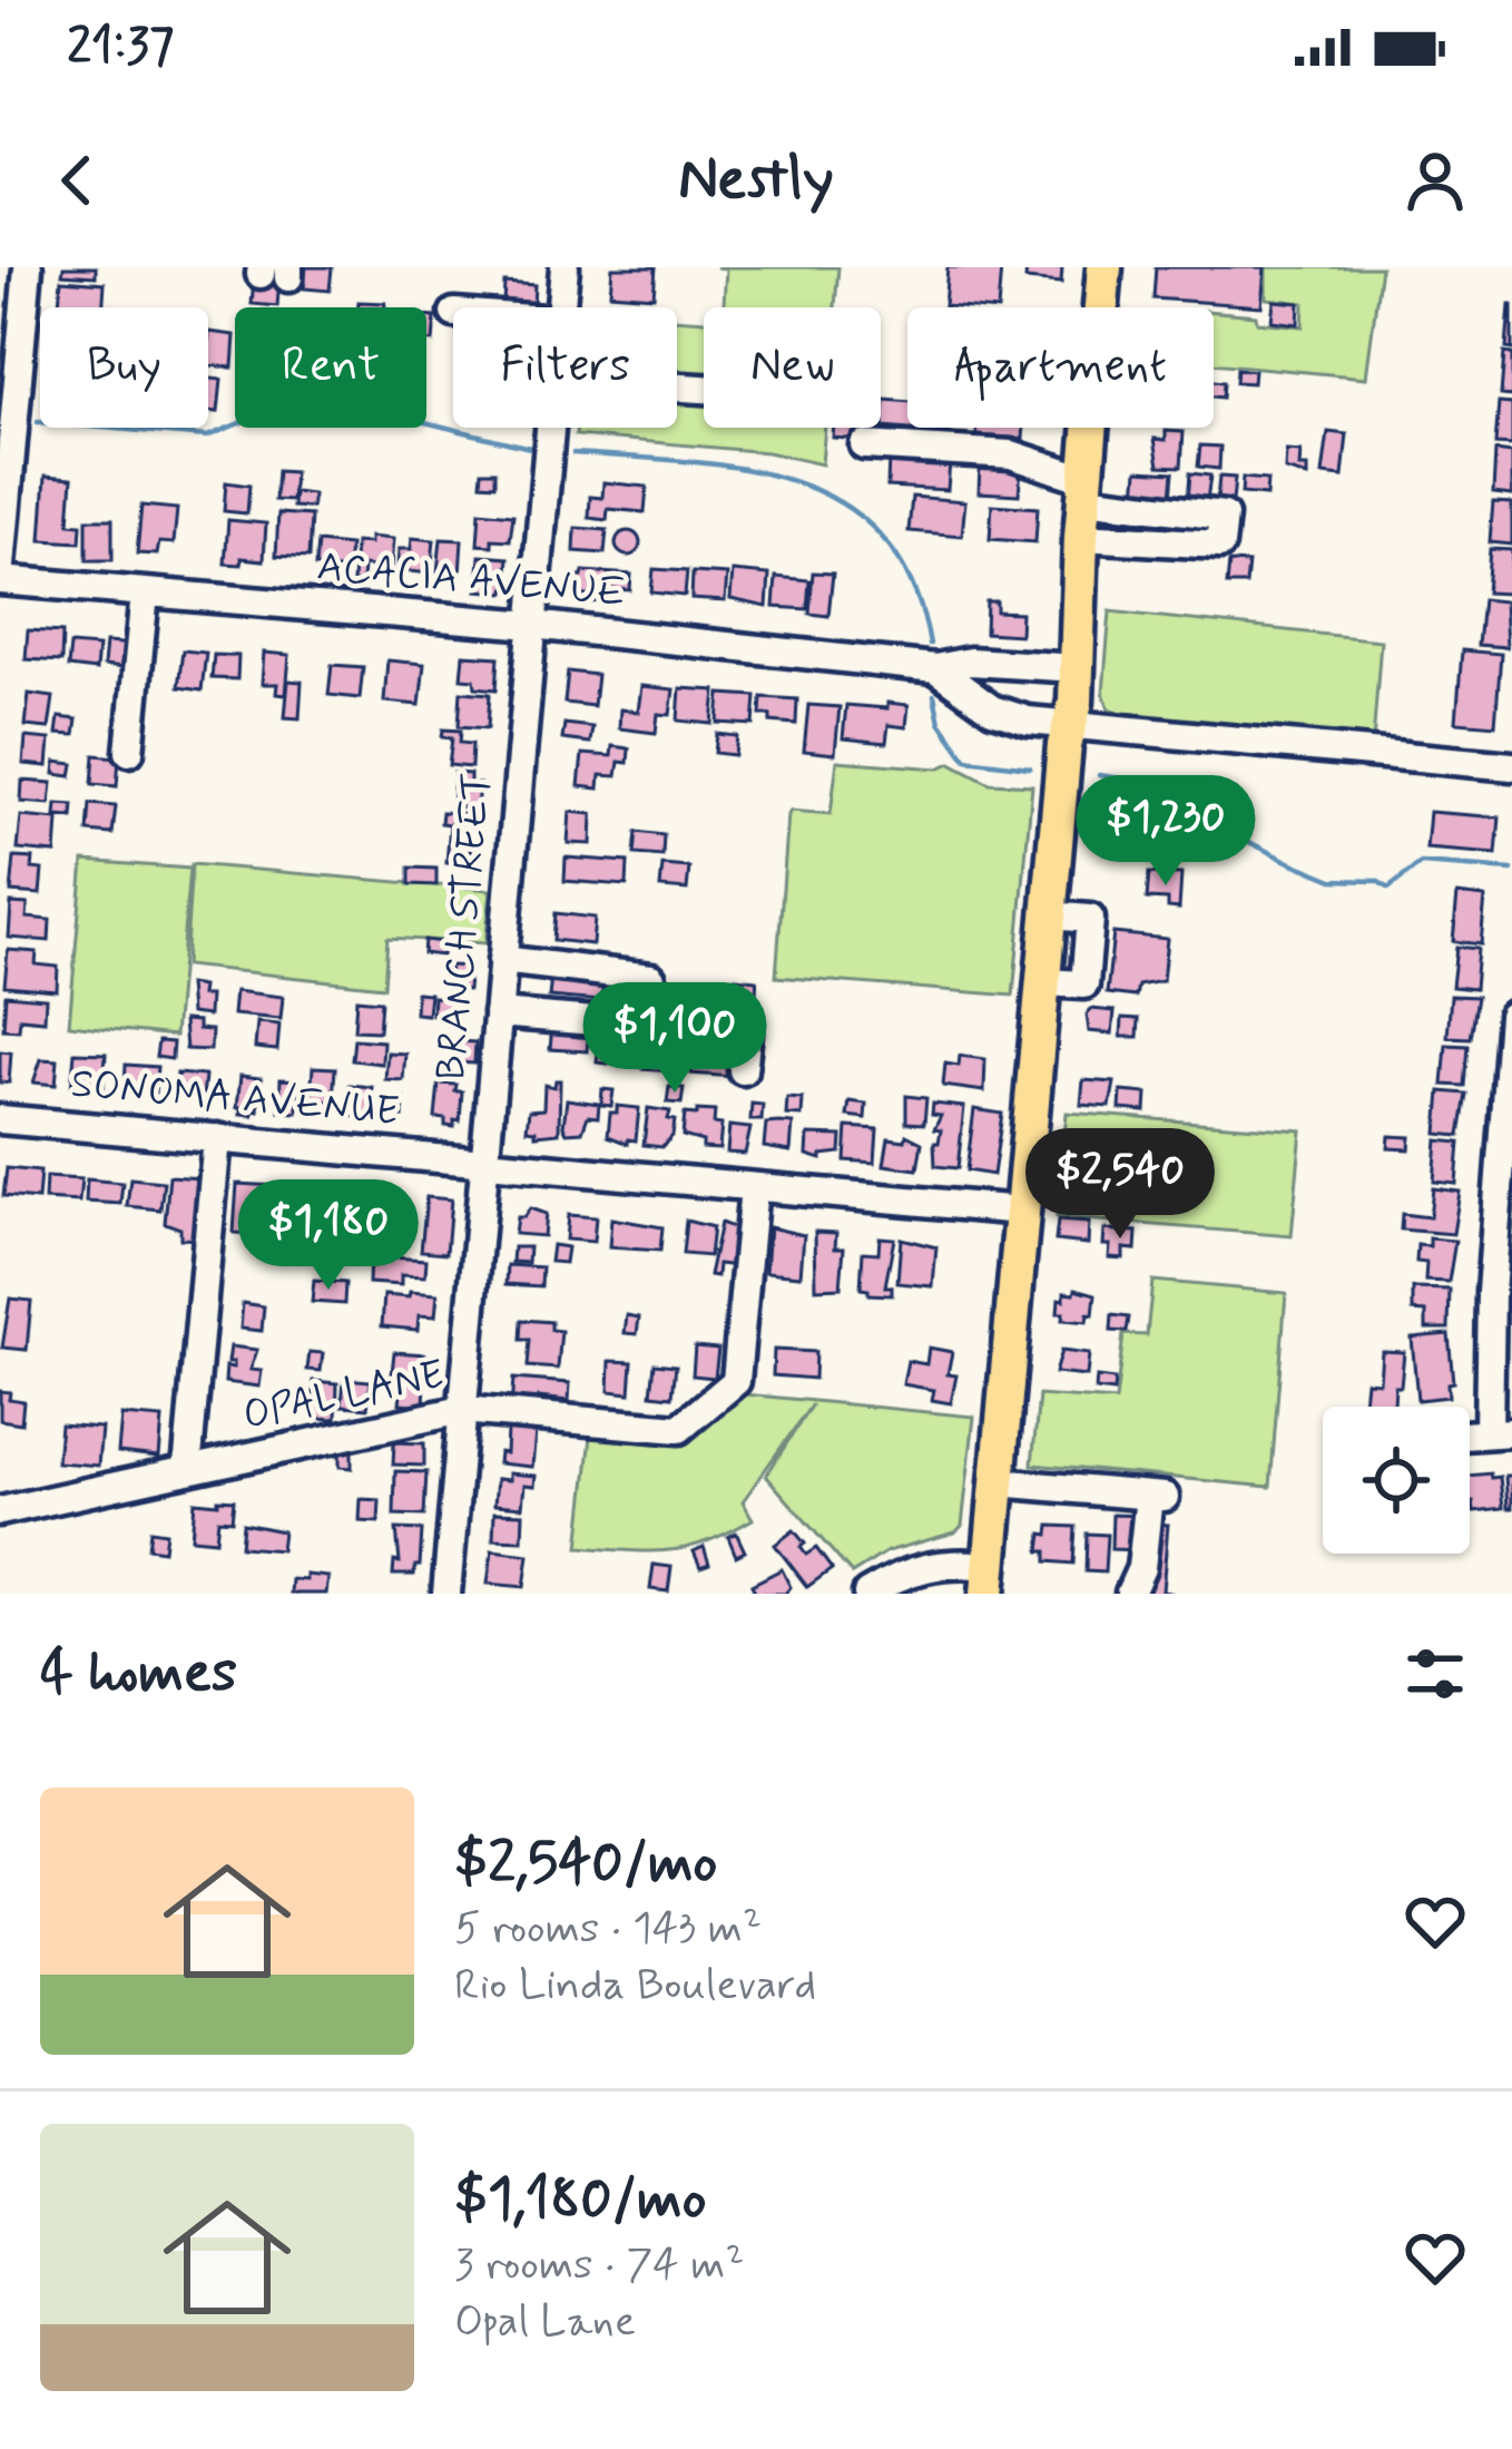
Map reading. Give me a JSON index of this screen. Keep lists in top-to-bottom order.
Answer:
{
  "streets": {
    "street": [
      "ACACIA AVENUE",
      "BRANCH STREET",
      "SONOMA AVENUE",
      "OPAL LANE"
    ]
  },
  "crossings": [
    ["ACACIA AVENUE", "BRANCH STREET"],
    ["BRANCH STREET", "SONOMA AVENUE"],
    ["BRANCH STREET", "OPAL LANE"],
    ["SONOMA AVENUE", "OPAL LANE"]
  ],
  "page": {
    "status": "21:37",
    "header": "Nestly",
    "chip": [
      "Buy",
      "Rent",
      "Filters",
      "New",
      "Apartment"
    ],
    "price": [
      "$1,230",
      "$1,100",
      "$2,540",
      "$1,180"
    ],
    "heading": "4 homes",
    "list": [
      {
        "name": "$2,540/mo",
        "note": "5 rooms · 143 m² · Rio Linda Boulevard"
      },
      {
        "name": "$1,180/mo",
        "note": "3 rooms · 74 m² · Opal Lane"
      }
    ]
  }
}
